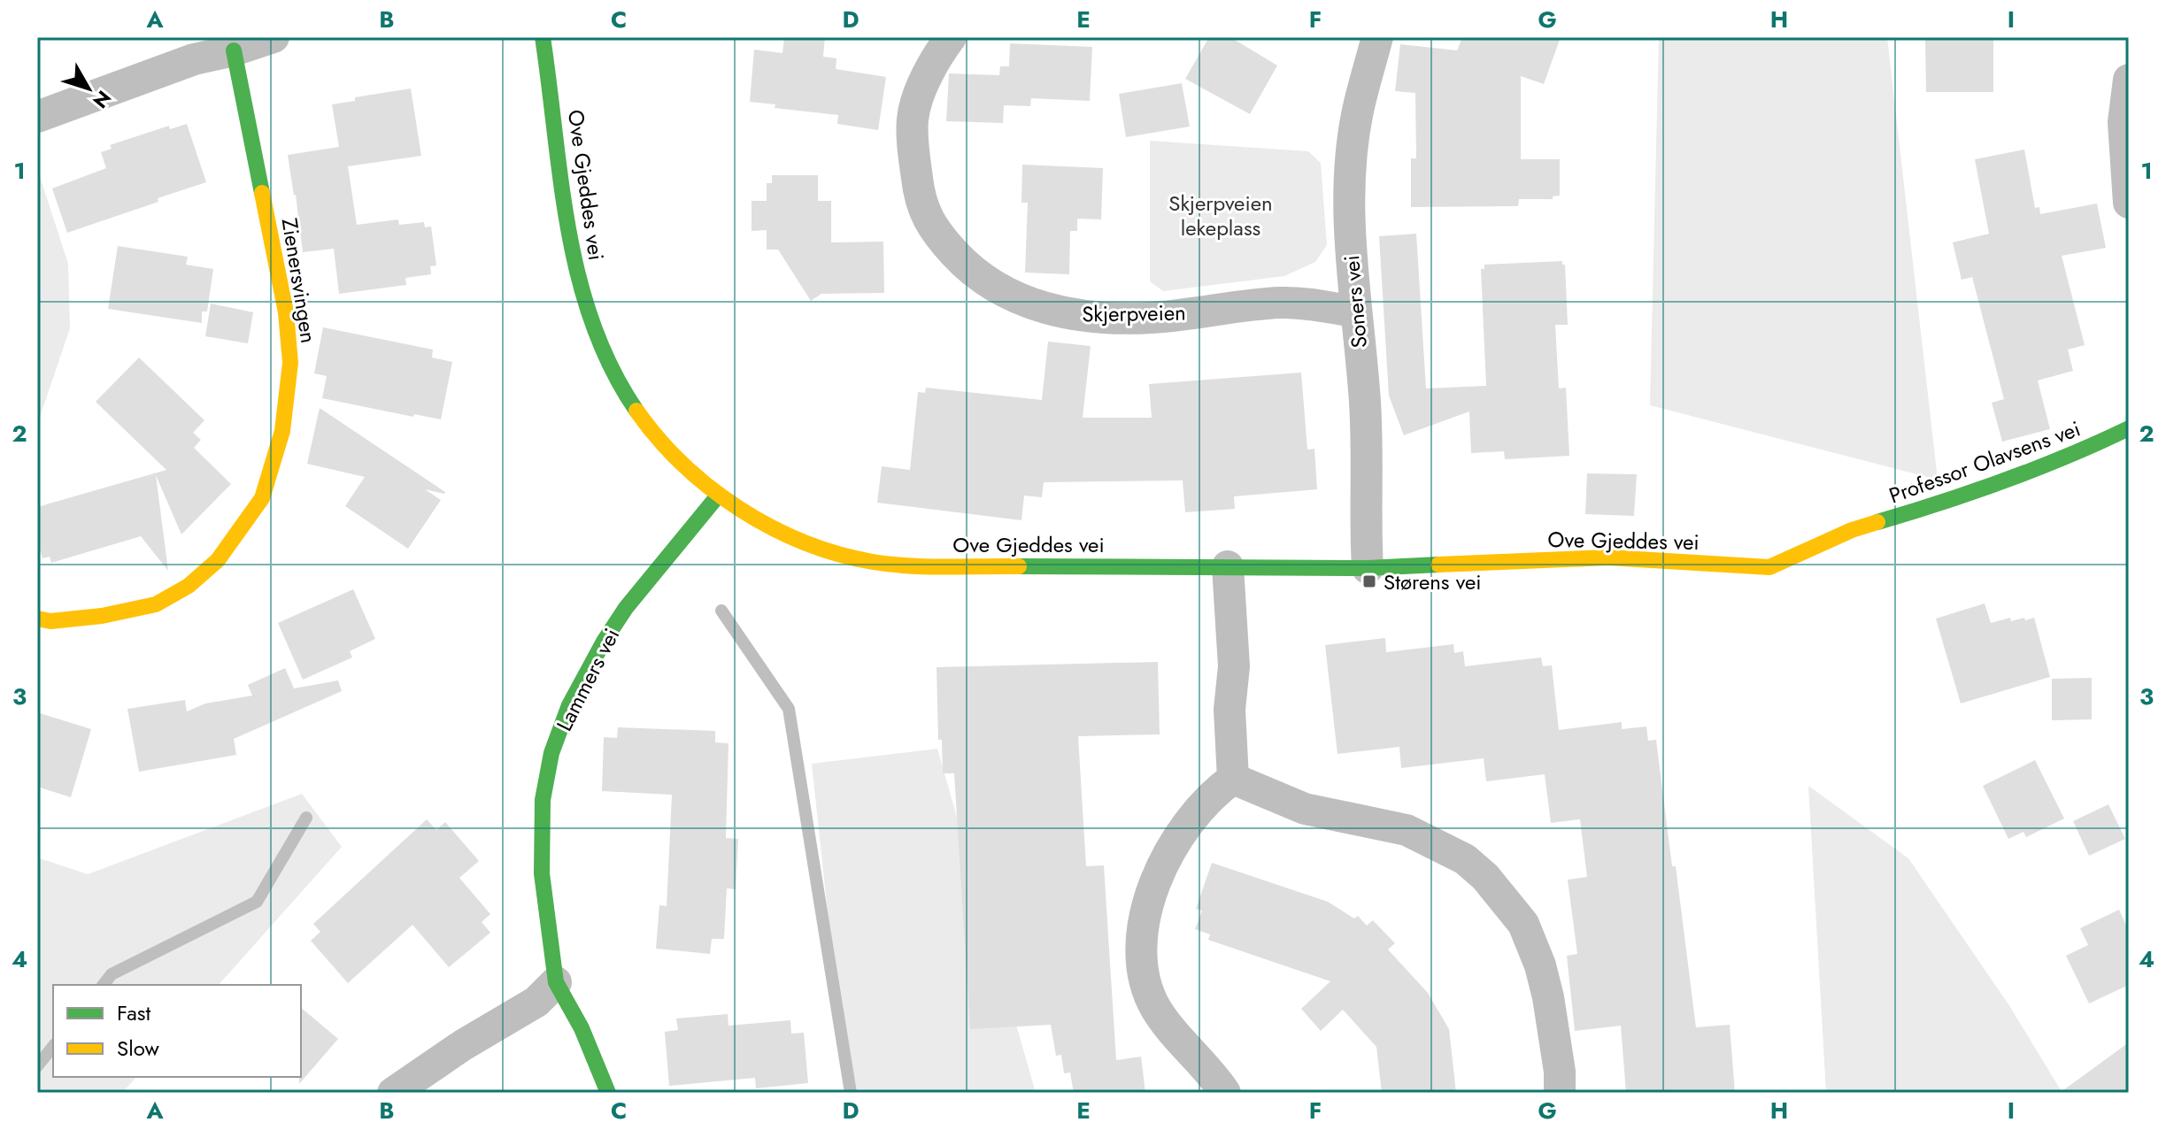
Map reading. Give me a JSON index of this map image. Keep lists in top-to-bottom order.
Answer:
{
  "streets": {
    "street": [
      "Ove Gjeddes vei",
      "Zienersvingen",
      "Soners vei",
      "Skjerpveien",
      "Professor Olavsens vei",
      "Lammers vei"
    ]
  },
  "crossings": [
    ["Ove Gjeddes vei", "Soners vei"],
    ["Ove Gjeddes vei", "Professor Olavsens vei"],
    ["Ove Gjeddes vei", "Lammers vei"],
    ["Soners vei", "Skjerpveien"]
  ],
  "parks": ["Skjerpveien lekeplass"],
  "places": {
    "transit": ["Størens vei"]
  },
  "legend": ["Fast", "Slow"],
  "north": "bottom right",
  "grid": {
    "columns": [
      "A",
      "B",
      "C",
      "D",
      "E",
      "F",
      "G",
      "H",
      "I"
    ],
    "rows": [
      "1",
      "2",
      "3",
      "4"
    ]
  }
}
